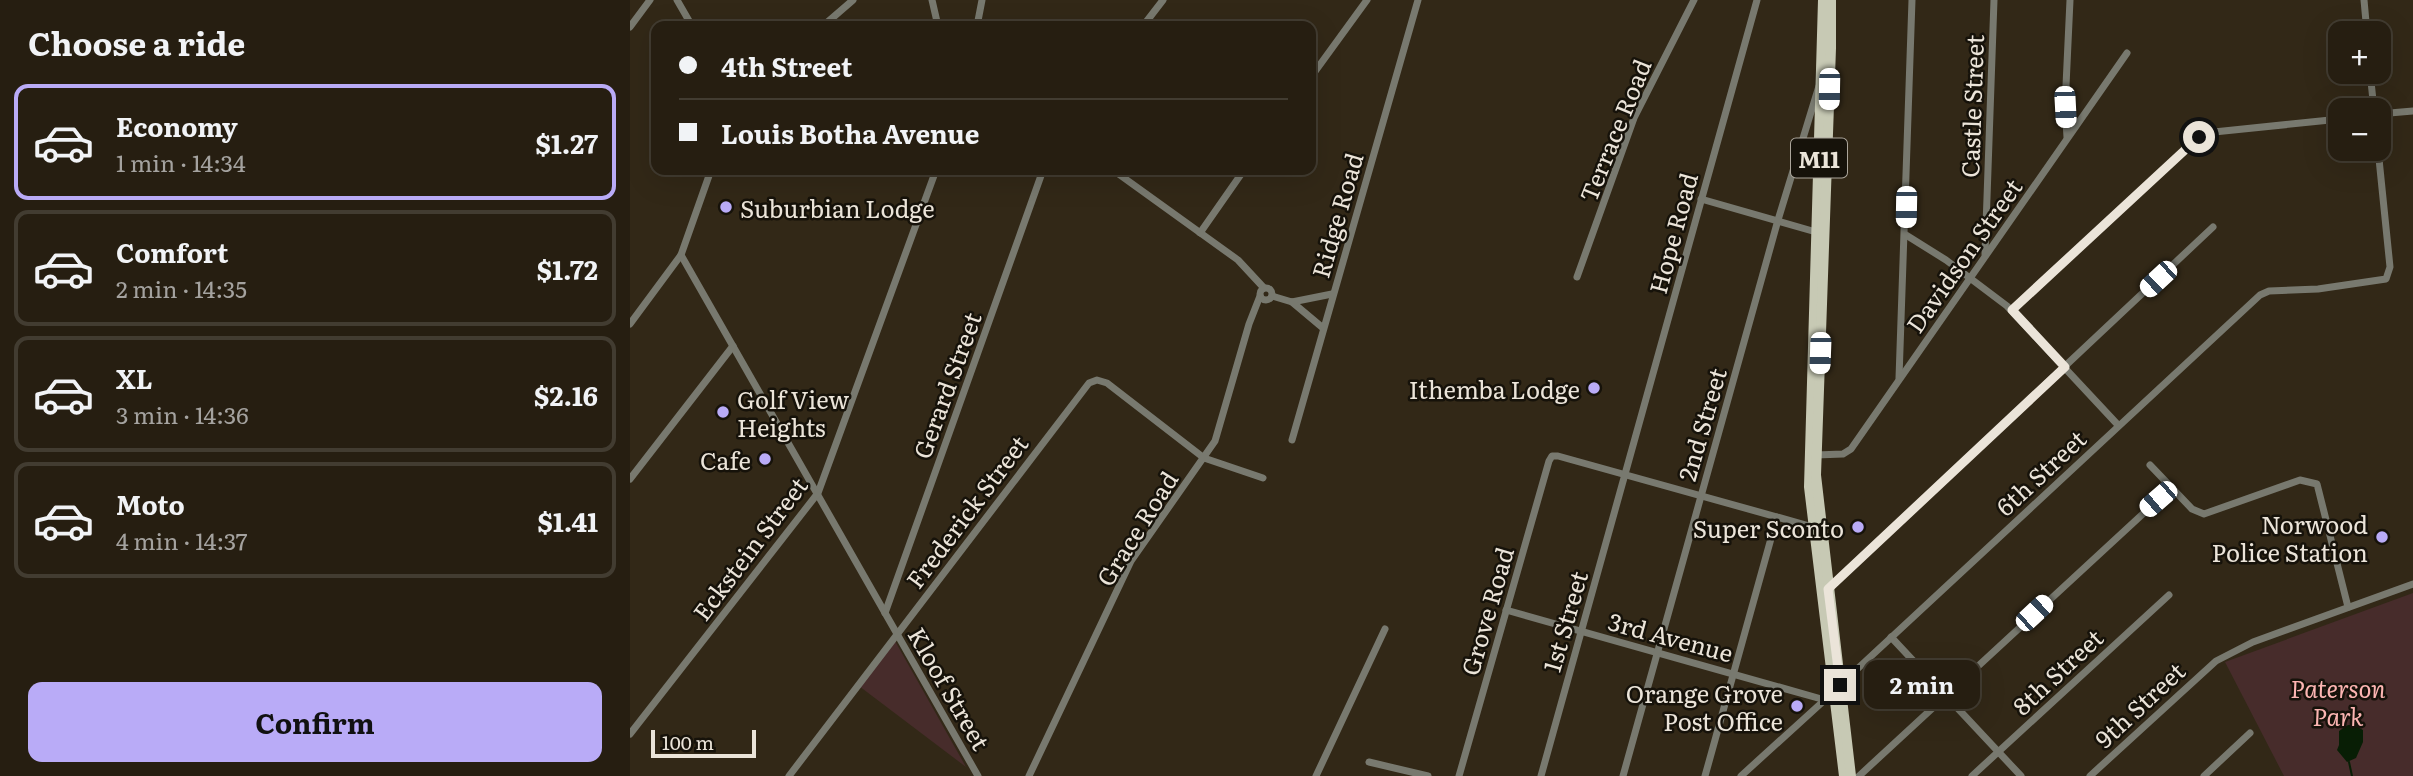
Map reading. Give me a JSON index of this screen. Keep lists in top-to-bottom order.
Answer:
{
  "streets": {
    "main road": ["M11"],
    "street": [
      "Castle Street",
      "Terrace Road",
      "Ridge Road",
      "Hope Road",
      "Davidson Street",
      "Gerard Street",
      "2nd Street",
      "6th Street",
      "Frederick Street",
      "Grace Road",
      "Eckstein Street",
      "Grove Road",
      "1st Street",
      "3rd Avenue",
      "8th Street",
      "Kloof Street",
      "9th Street"
    ]
  },
  "crossings": [
    ["Castle Street", "Davidson Street"],
    ["M11", "Davidson Street"],
    ["M11", "2nd Street"],
    ["M11", "6th Street"],
    ["M11", "3rd Avenue"],
    ["Hope Road", "Grove Road"],
    ["Hope Road", "1st Street"],
    ["Gerard Street", "Kloof Street"],
    ["2nd Street", "3rd Avenue"],
    ["6th Street", "3rd Avenue"],
    ["Frederick Street", "Grace Road"],
    ["Frederick Street", "Kloof Street"],
    ["Eckstein Street", "Kloof Street"],
    ["Grove Road", "1st Street"],
    ["Grove Road", "3rd Avenue"],
    ["1st Street", "3rd Avenue"]
  ],
  "parks": ["Paterson Park"],
  "places": [
    "Suburbian Lodge",
    "Ithemba Lodge",
    "Golf View Heights",
    "Cafe",
    "Super Sconto",
    "Norwood Police Station",
    "Orange Grove Post Office"
  ],
  "scale_bar": "100 m",
  "page": {
    "heading": "Choose a ride",
    "map_buttons": ["+", "−"],
    "banner": ["4th Street", "Louis Botha Avenue"],
    "list": [
      {
        "name": "Economy",
        "note": "1 min · 14:34",
        "value": "$1.27"
      },
      {
        "name": "Comfort",
        "note": "2 min · 14:35",
        "value": "$1.72"
      },
      {
        "name": "XL",
        "note": "3 min · 14:36",
        "value": "$2.16"
      },
      {
        "name": "Moto",
        "note": "4 min · 14:37",
        "value": "$1.41"
      }
    ],
    "bubble": "2 min",
    "buttons": "Confirm",
    "scale": "100 m"
  }
}
